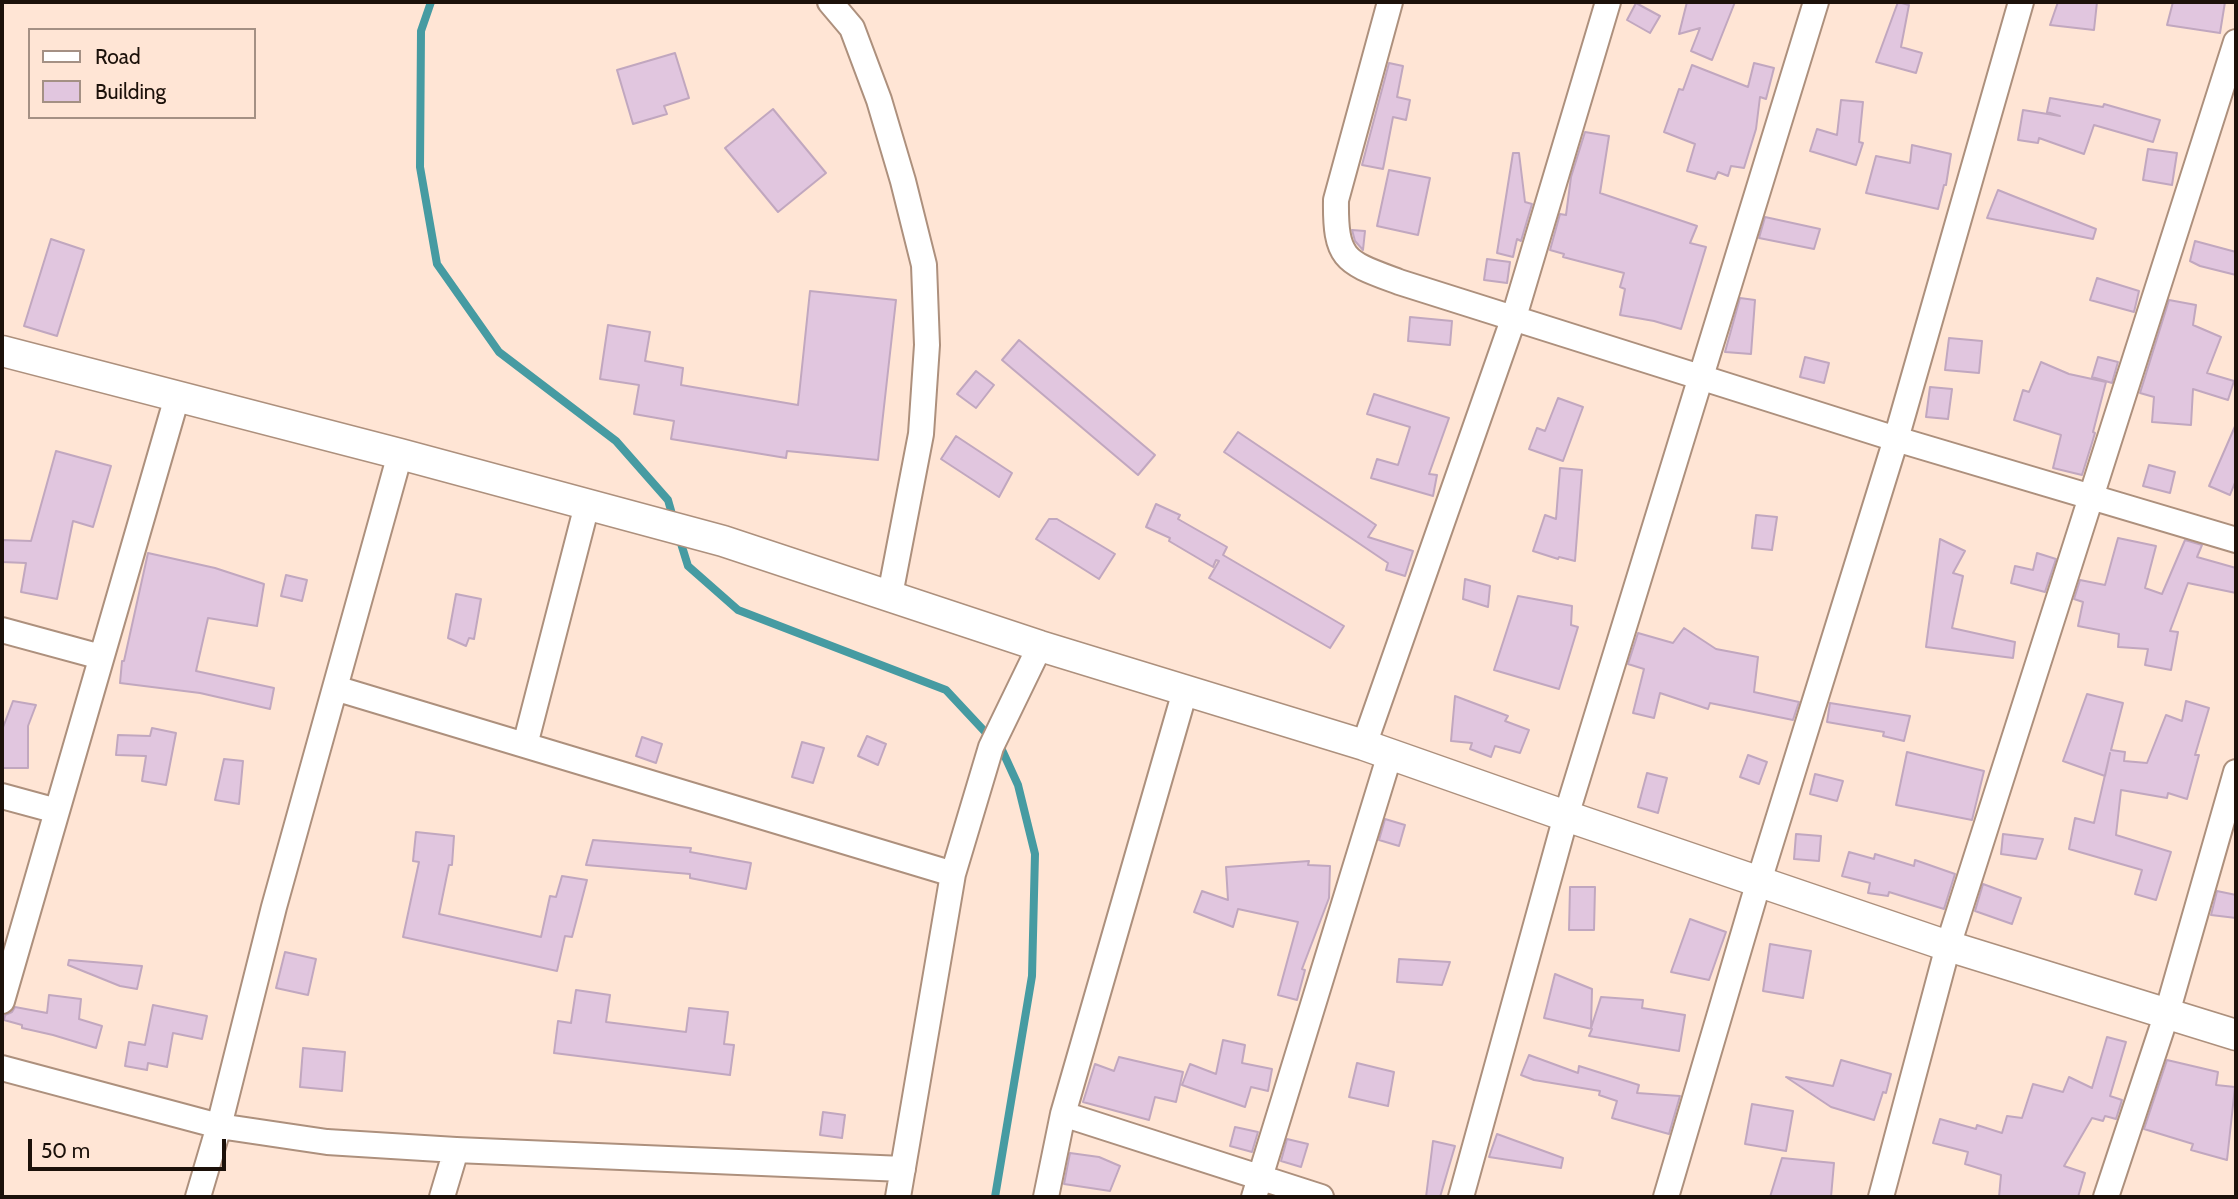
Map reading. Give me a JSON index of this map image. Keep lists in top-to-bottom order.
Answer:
{
  "legend": ["Road", "Building"],
  "scale_bar": "50 m"
}
